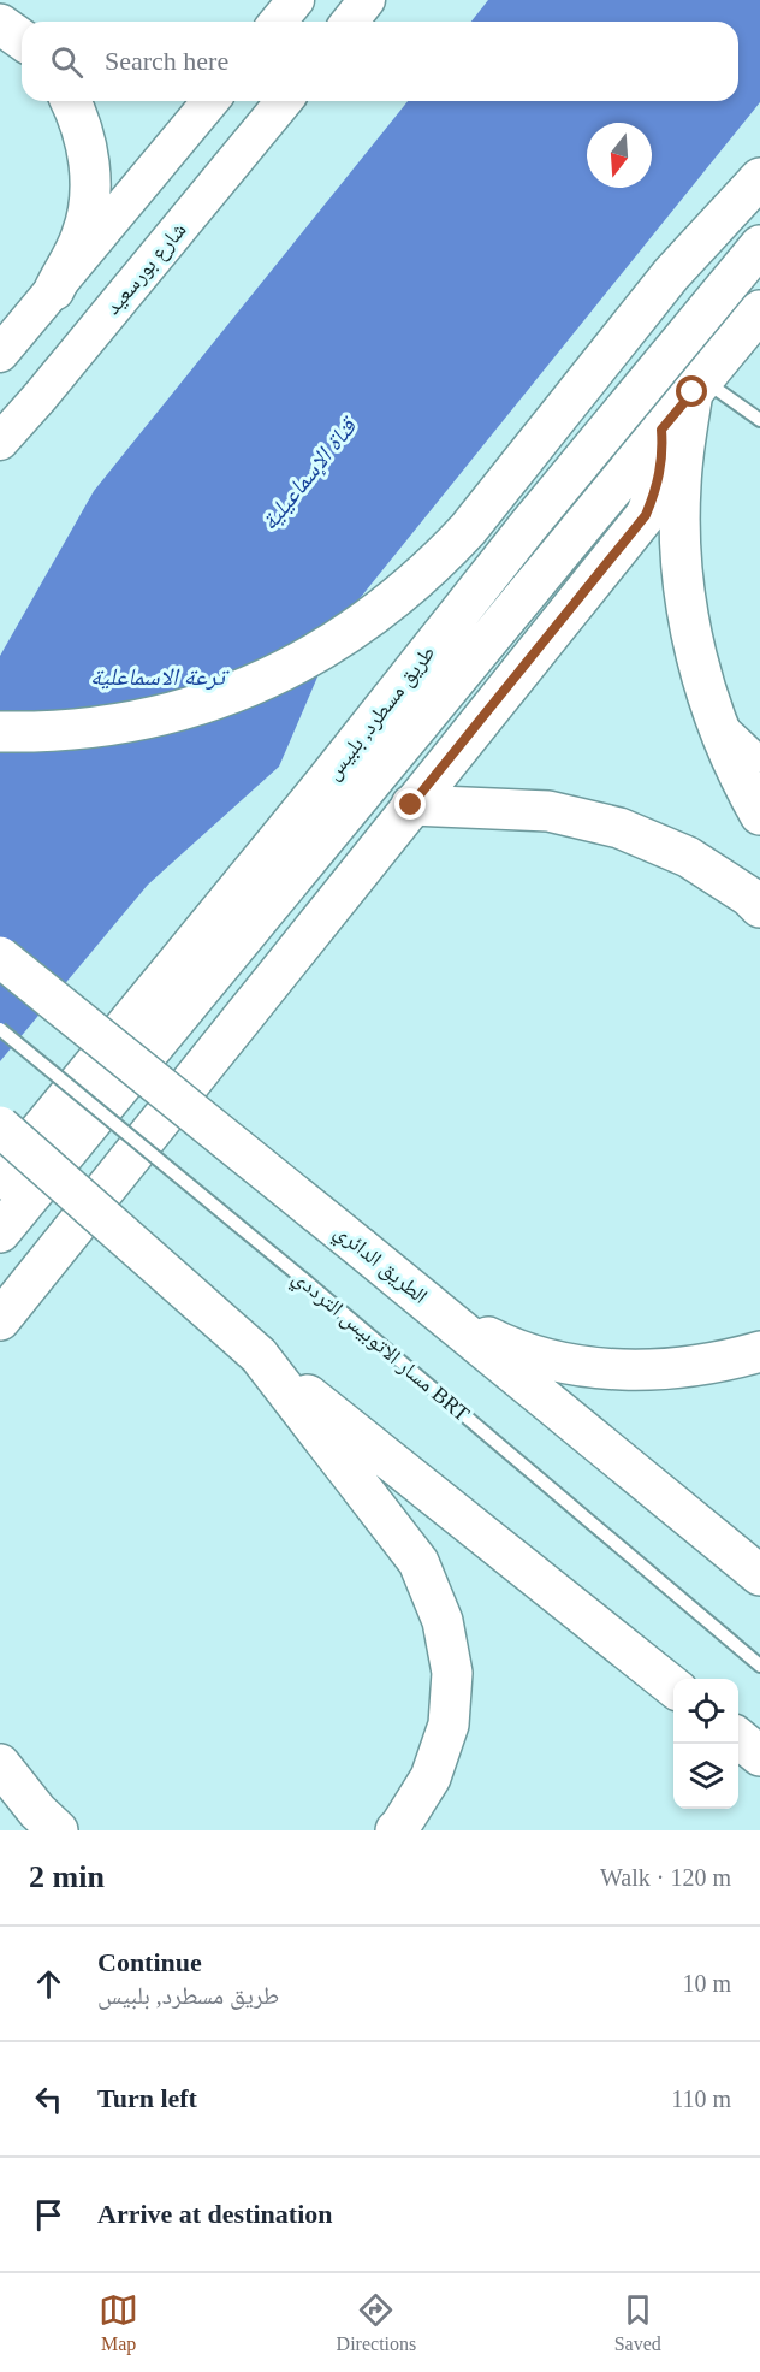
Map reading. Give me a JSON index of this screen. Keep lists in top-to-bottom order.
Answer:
{
  "streets": {
    "main road": ["شارع بورسعيد", "طريق مسطرد, بلبيس", "الطريق الدائري"],
    "lane": ["مسار الاتوبيس الترددي BRT"]
  },
  "water": ["قناة الإسماعيلية", "ترعة الاسماعلية"],
  "north": "bottom",
  "page": {
    "search": "Search here",
    "heading": ["2 min", "Walk · 120 m"],
    "list": [
      ["Continue", "طريق مسطرد, بلبيس", "10 m"],
      ["Turn left", "110 m"],
      "Arrive at destination"
    ],
    "nav": ["Map", "Directions", "Saved"]
  }
}
